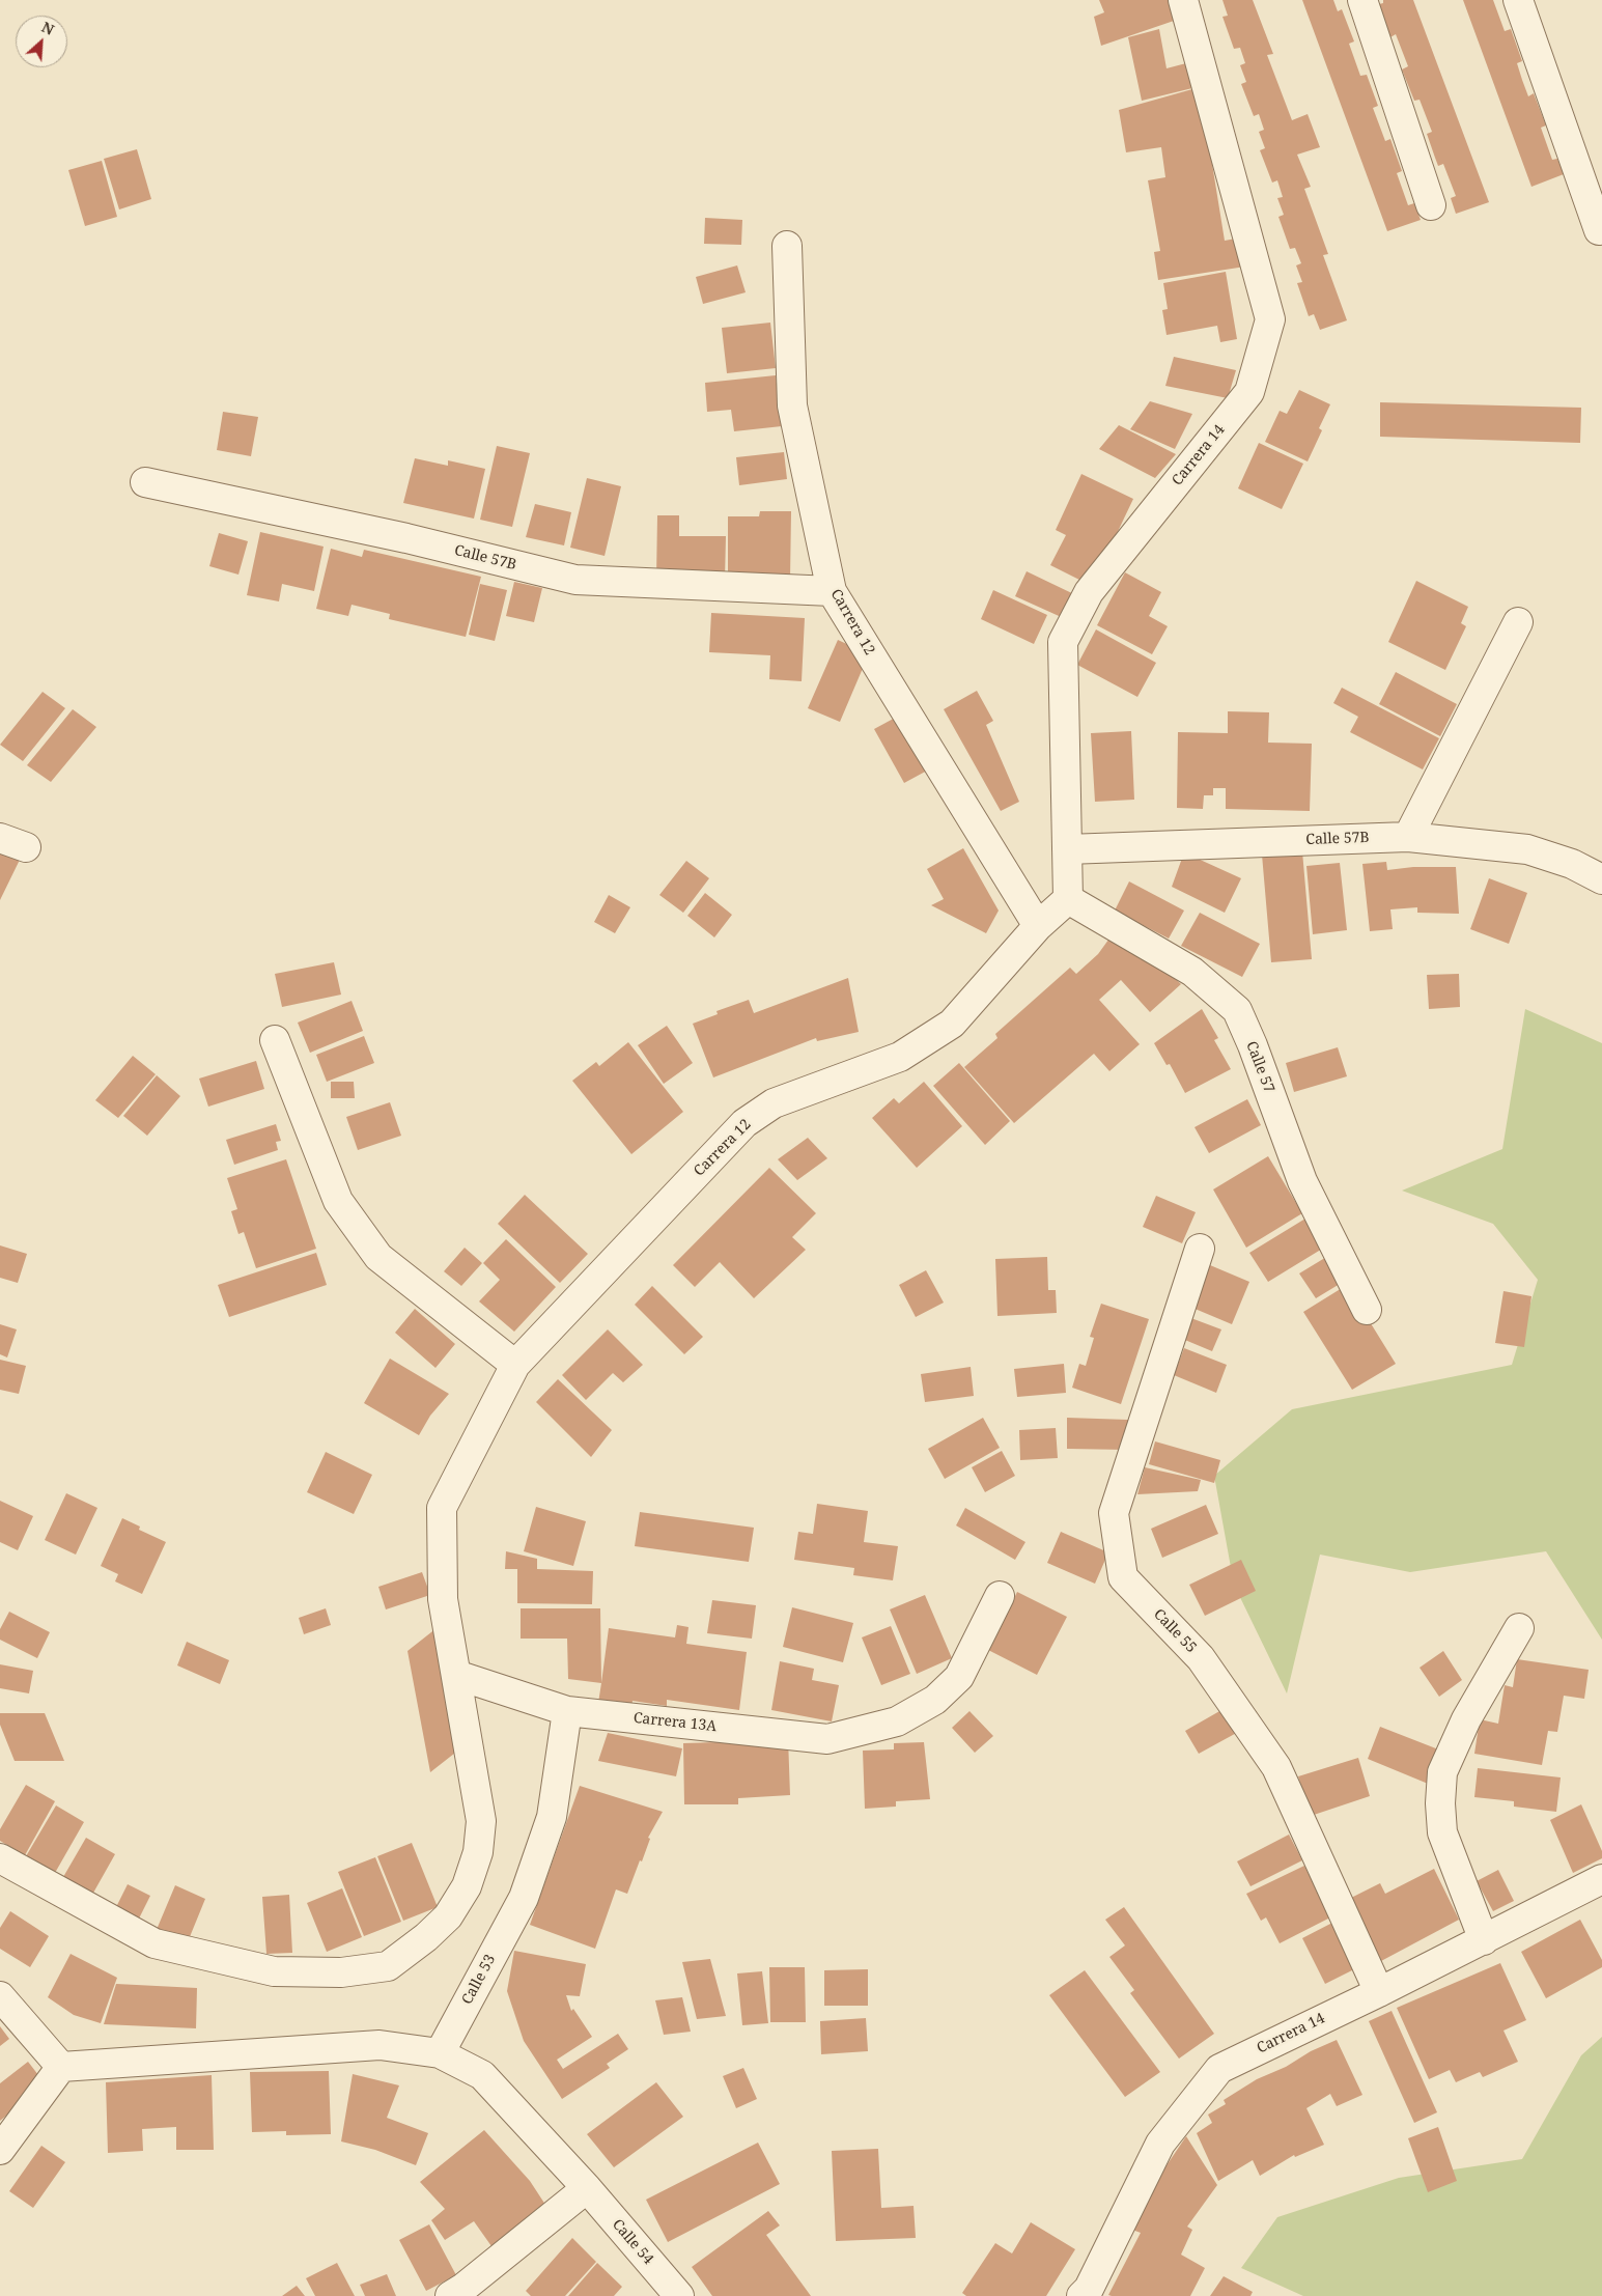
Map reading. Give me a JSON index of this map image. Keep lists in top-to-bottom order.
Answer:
{
  "streets": {
    "street": [
      "Carrera 14",
      "Calle 57B",
      "Carrera 12",
      "Calle 57",
      "Calle 55",
      "Carrera 13A",
      "Calle 53",
      "Calle 54"
    ]
  },
  "crossings": [
    ["Carrera 14", "Calle 57B"],
    ["Carrera 14", "Carrera 12"],
    ["Carrera 14", "Calle 57"],
    ["Carrera 14", "Calle 55"],
    ["Calle 57B", "Carrera 12"],
    ["Carrera 12", "Calle 57"],
    ["Carrera 12", "Carrera 13A"],
    ["Carrera 13A", "Calle 53"]
  ],
  "north": "top right"
}
